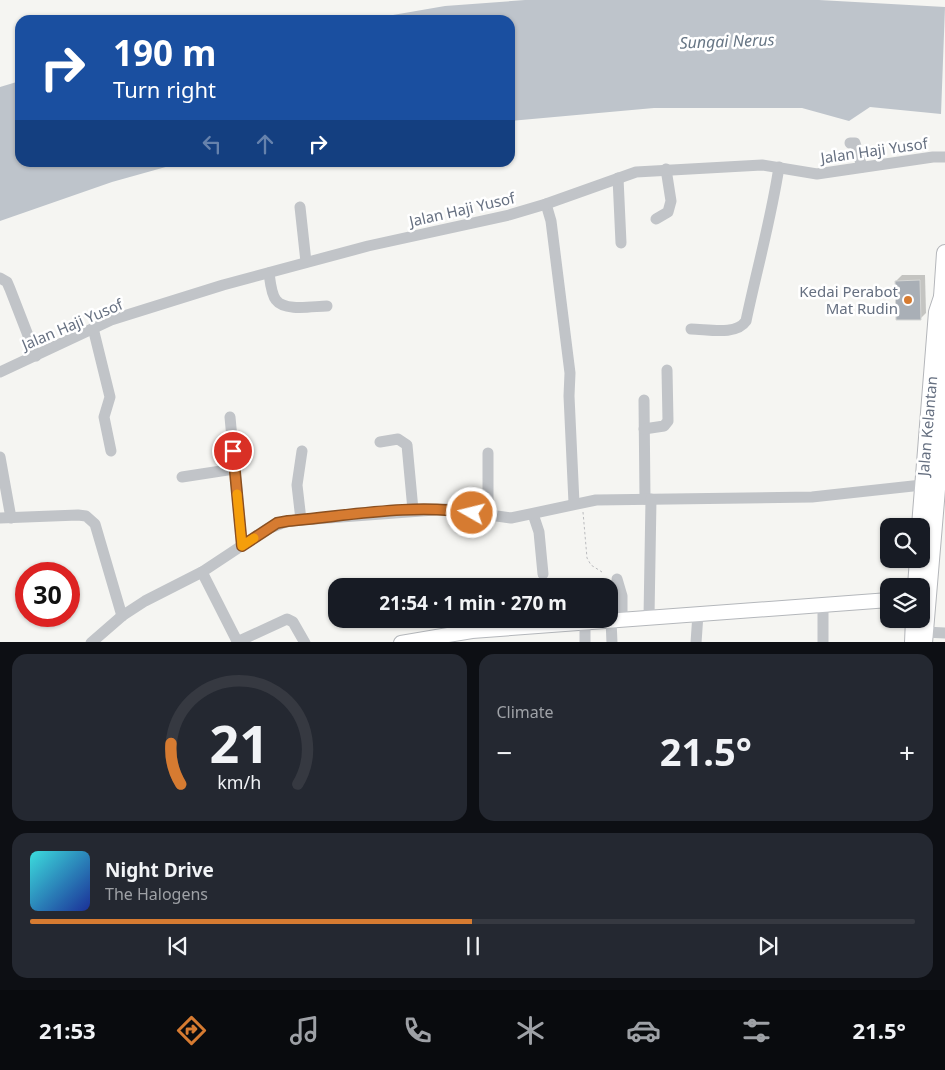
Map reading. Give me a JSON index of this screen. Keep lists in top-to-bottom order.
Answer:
{
  "streets": {
    "highway": ["Jalan Kelantan"],
    "street": ["Jalan Haji Yusof"]
  },
  "water": ["Sungai Nerus"],
  "places": ["Kedai Perabot Mat Rudin"],
  "page": {
    "turn": ["190 m", "Turn right"],
    "limit": "30",
    "trip": "21:54 · 1 min · 270 m",
    "tile": "Climate",
    "heat": ["−", "21.5°", "+"],
    "song": ["Night Drive", "The Halogens"],
    "tabs": ["21:53", "21.5°"],
    "gauge": ["21", "km/h"]
  }
}
